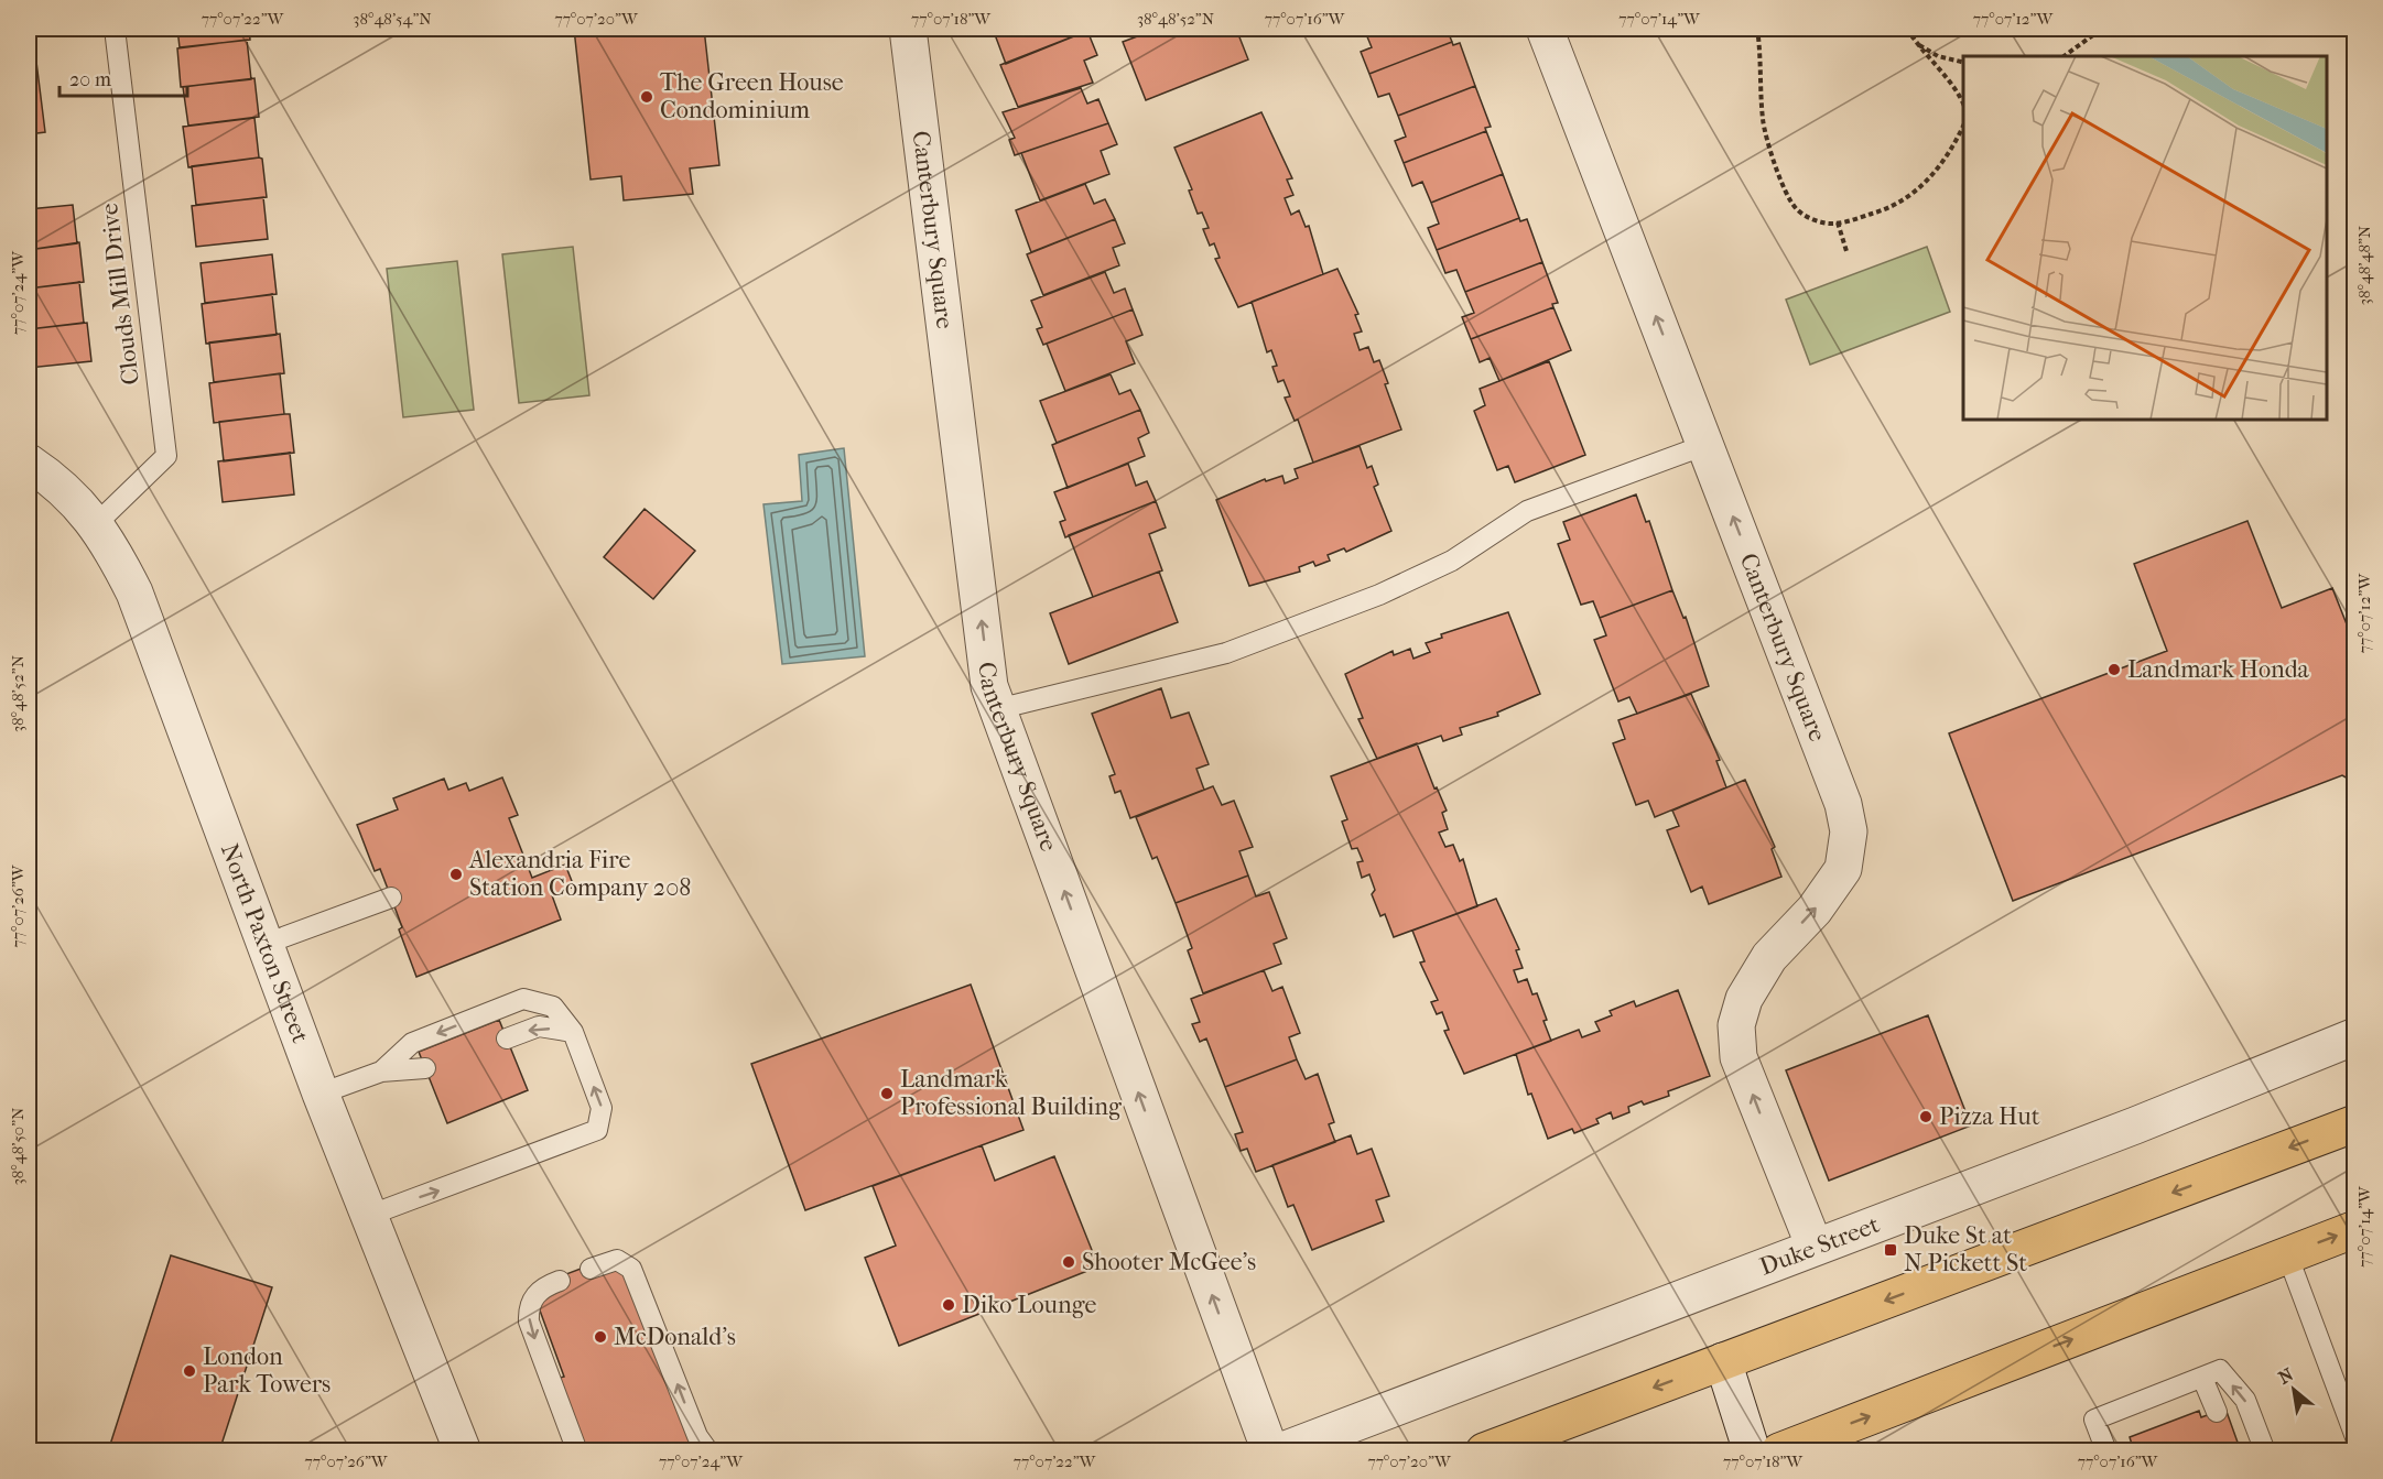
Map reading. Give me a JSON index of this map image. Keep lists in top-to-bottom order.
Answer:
{
  "streets": {
    "street": ["Canterbury Square", "North Paxton Street", "Duke Street"],
    "lane": ["Clouds Mill Drive"]
  },
  "crossings": [
    ["Canterbury Square", "Duke Street"],
    ["Clouds Mill Drive", "North Paxton Street"]
  ],
  "one_way": ["Canterbury Square"],
  "places": {
    "other": [
      "The Green House Condominium",
      "Landmark Honda",
      "Alexandria Fire Station Company 208",
      "Landmark Professional Building",
      "Pizza Hut",
      "Shooter McGee's",
      "Diko Lounge",
      "McDonald's",
      "London Park Towers"
    ],
    "transit": ["Duke St at N Pickett St"]
  },
  "scale_bar": "20 m",
  "north": "top left",
  "coordinates": [
    "77°07'22\"W",
    "38°48'54\"N",
    "77°07'20\"W",
    "77°07'18\"W",
    "38°48'52\"N",
    "77°07'16\"W",
    "77°07'14\"W",
    "77°07'12\"W",
    "38°48'48\"N",
    "77°07'24\"W",
    "77°07'26\"W",
    "38°48'50\"N"
  ]
}
